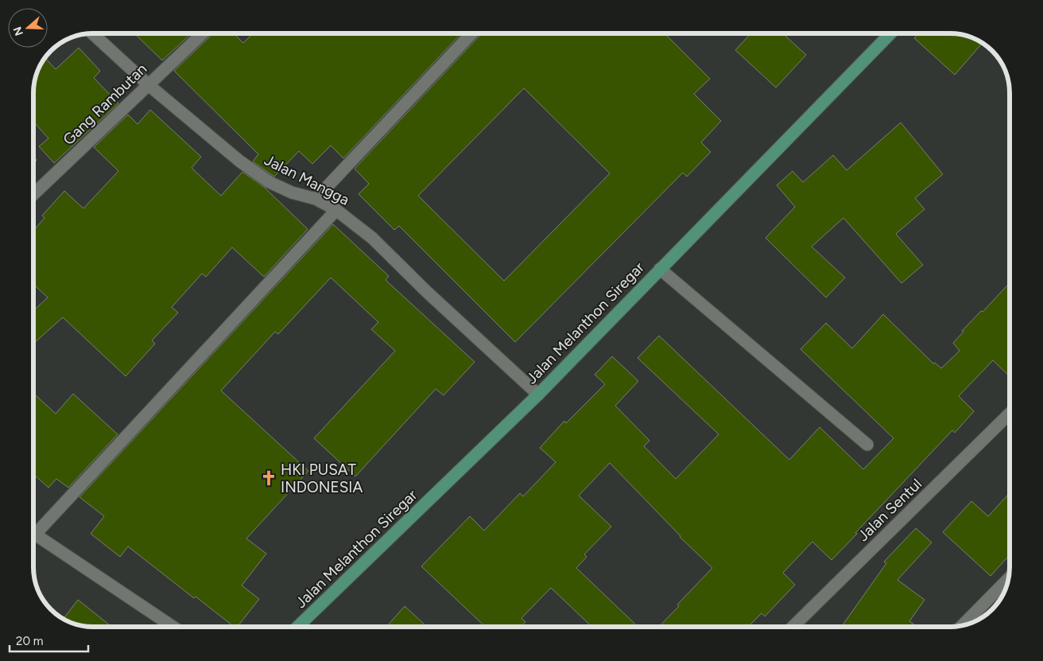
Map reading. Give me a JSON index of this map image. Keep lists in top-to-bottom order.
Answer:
{
  "streets": {
    "main road": ["Jalan Melanthon Siregar"],
    "street": ["Gang Rambutan", "Jalan Mangga", "Jalan Sentul"]
  },
  "crossings": [
    ["Gang Rambutan", "Jalan Mangga"],
    ["Jalan Mangga", "Jalan Melanthon Siregar"]
  ],
  "places": {
    "church": ["HKI PUSAT INDONESIA"]
  },
  "scale_bar": "20 m",
  "north": "left"
}
